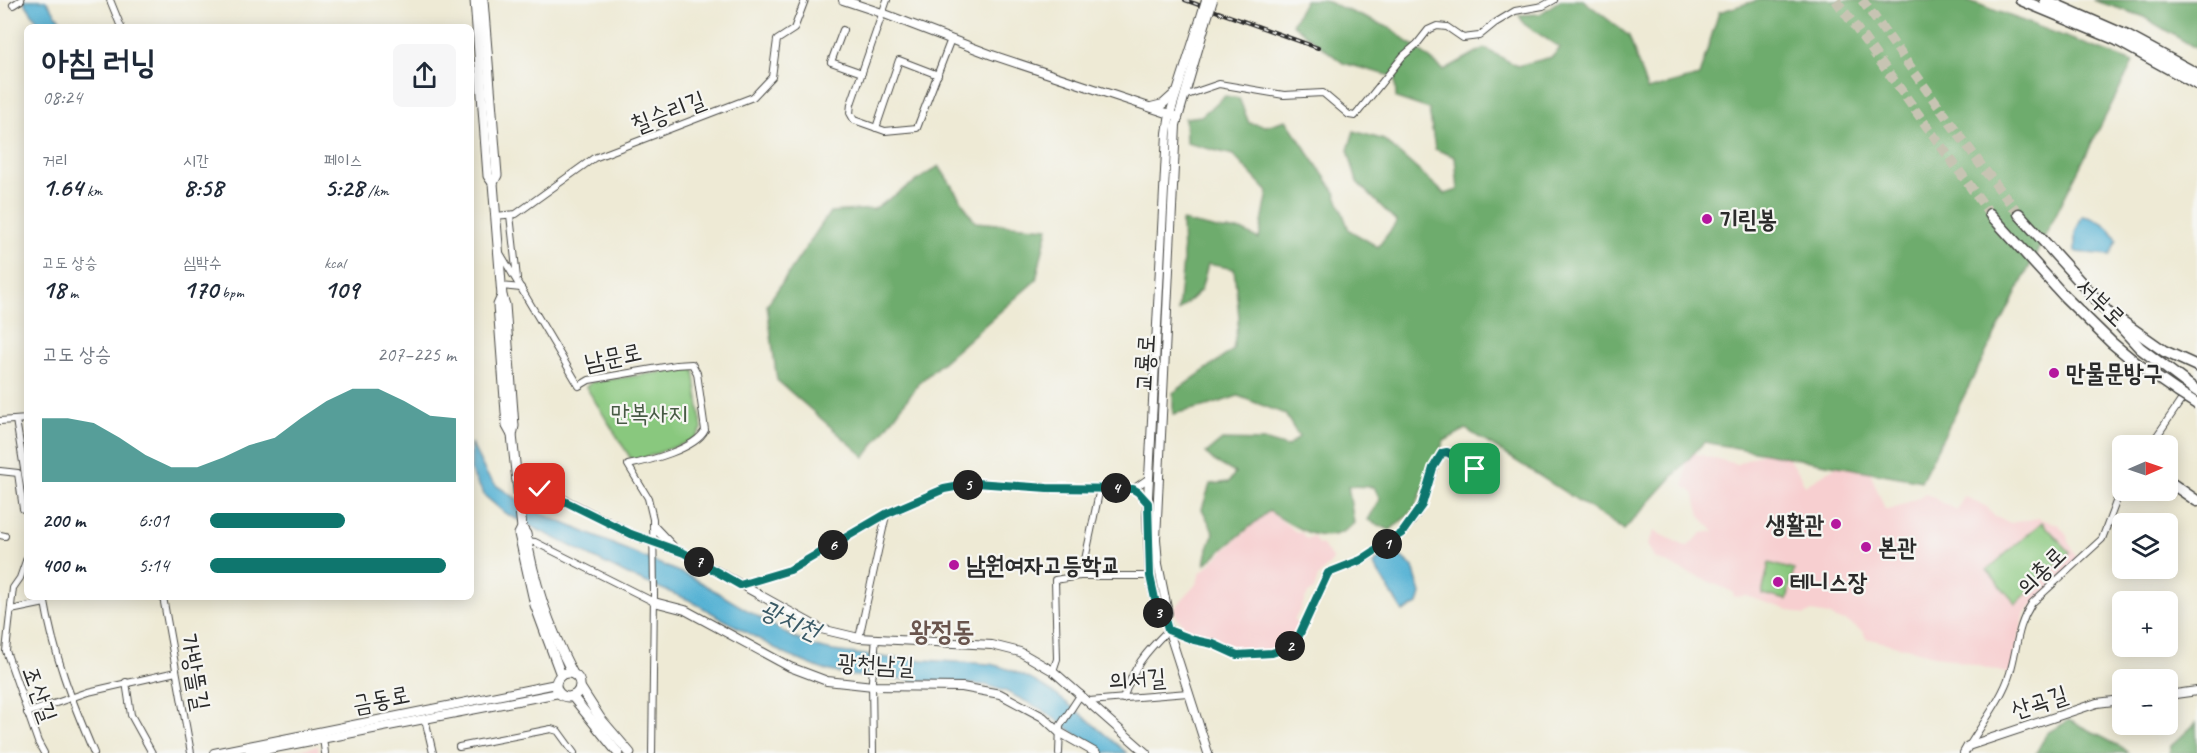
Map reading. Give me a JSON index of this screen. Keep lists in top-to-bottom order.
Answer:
{
  "streets": {
    "highway": ["서부로"],
    "main road": ["남문로", "금동로"],
    "street": [
      "칠승리길",
      "교룡로",
      "의총로",
      "광천남길",
      "가방뜰길",
      "의서길",
      "조산길",
      "산곡길"
    ]
  },
  "crossings": [
    ["칠승리길", "남문로"],
    ["교룡로", "의서길"],
    ["의총로", "산곡길"],
    ["광천남길", "의서길"]
  ],
  "districts": ["왕정동"],
  "water": ["광치천"],
  "parks": ["만복사지"],
  "places": [
    "기린봉",
    "만물문방구",
    "생활관",
    "본관",
    "남원여자고등학교",
    "테니스장"
  ],
  "north": "right",
  "page": {
    "heading": ["아침 러닝", "08:24"],
    "stats": [
      ["거리", "1.64 km"],
      ["시간", "8:58"],
      ["페이스", "5:28 /km"],
      ["고도 상승", "18 m"],
      ["심박수", "170 bpm"],
      ["kcal", "109"]
    ],
    "chart": ["고도 상승", "207–225 m"],
    "map_buttons": ["+", "−"],
    "pins": [
      "5",
      "4",
      "1",
      "6",
      "7",
      "3",
      "2"
    ],
    "list": [
      {
        "name": "200 m",
        "note": "6:01"
      },
      {
        "name": "400 m",
        "note": "5:14"
      }
    ]
  }
}
